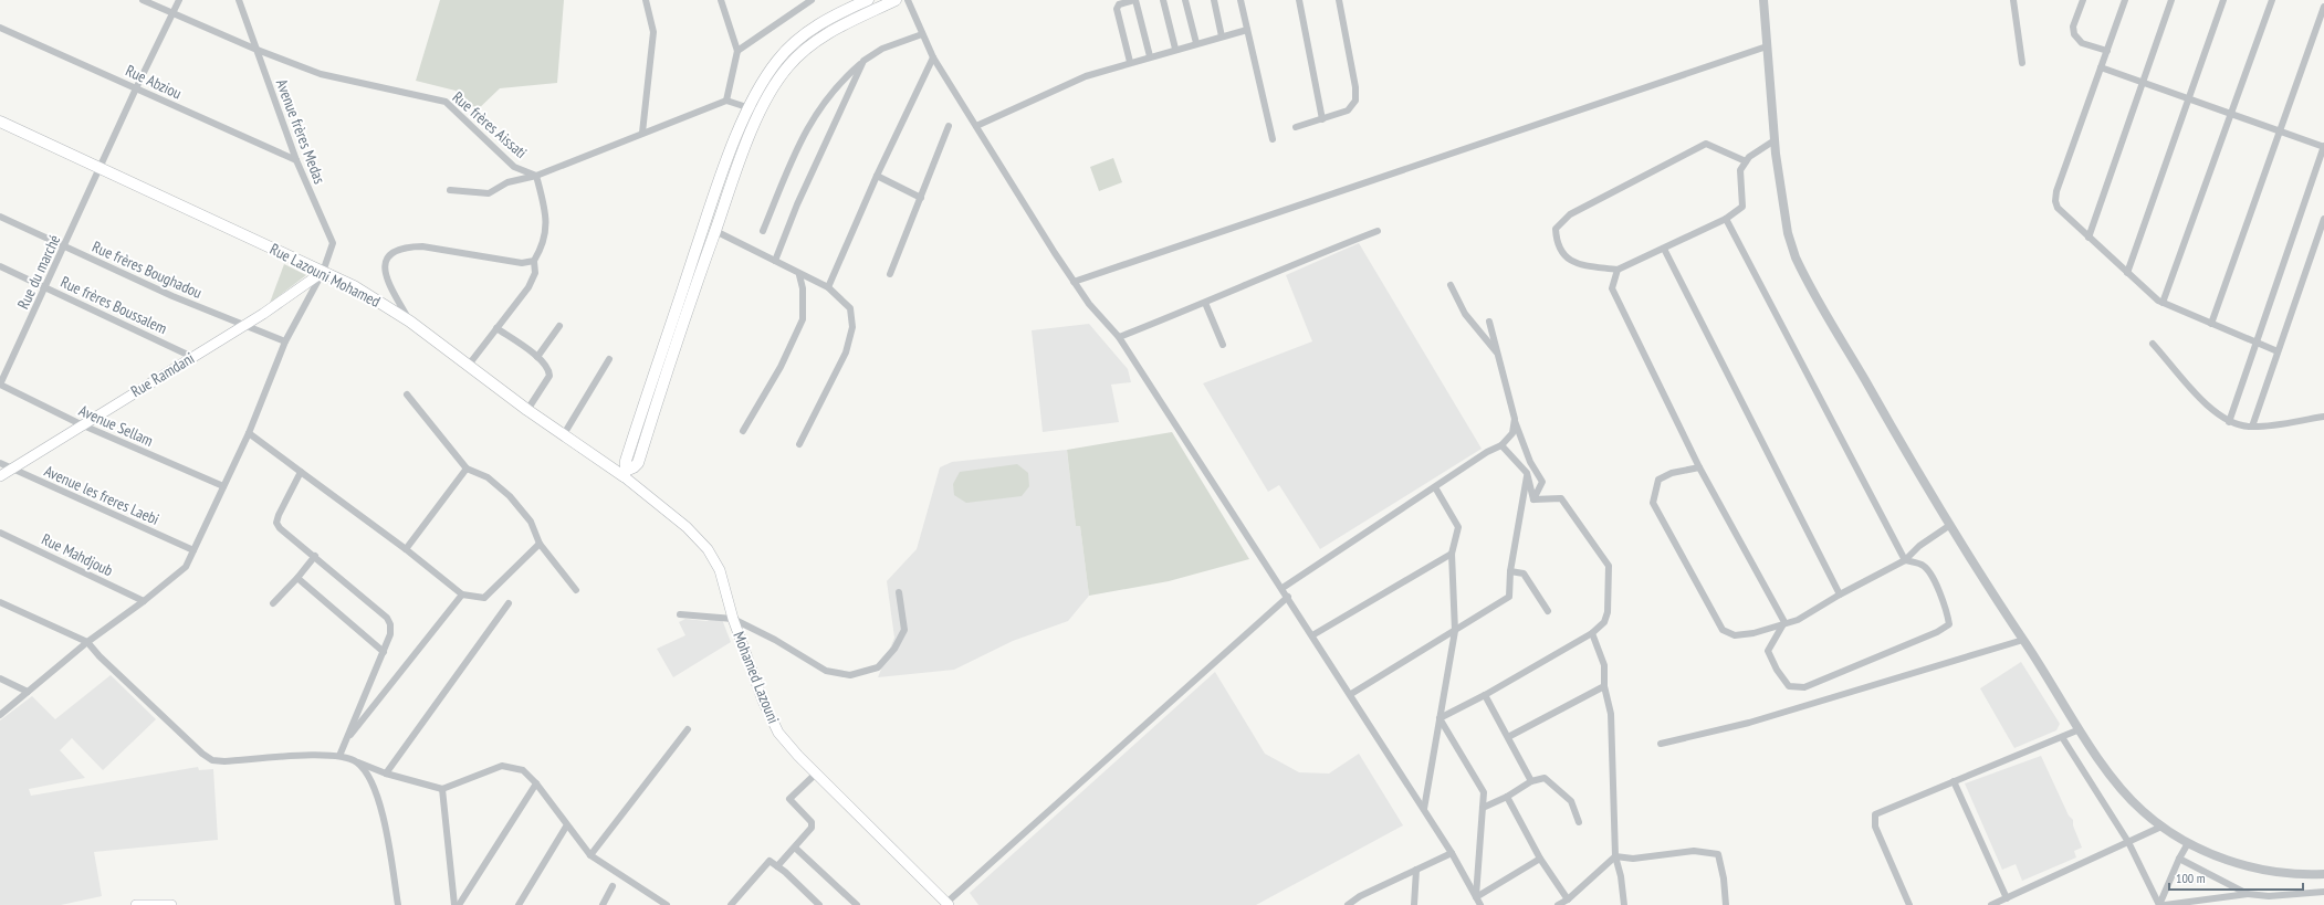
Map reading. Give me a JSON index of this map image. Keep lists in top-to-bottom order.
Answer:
{
  "streets": {
    "main road": ["Rue Lazouni Mohamed", "Rue Ramdani", "Mohamed Lazouni"],
    "street": [
      "Rue Abziou",
      "Rue frères Aissati",
      "Avenue frères Medas",
      "Rue frères Boughadou",
      "Rue du marché",
      "Rue frères Boussalem",
      "Avenue Sellam",
      "Avenue les freres Laebi",
      "Rue Mahdjoub"
    ]
  },
  "crossings": [
    ["Rue Abziou", "Avenue frères Medas"],
    ["Rue Abziou", "Rue du marché"],
    ["Rue frères Aissati", "Avenue frères Medas"],
    ["Rue frères Aissati", "Rue du marché"],
    ["Avenue frères Medas", "Rue frères Boughadou"],
    ["Avenue frères Medas", "Rue Lazouni Mohamed"],
    ["Avenue frères Medas", "Rue Ramdani"],
    ["Avenue frères Medas", "Avenue Sellam"],
    ["Avenue frères Medas", "Avenue les freres Laebi"],
    ["Avenue frères Medas", "Rue Mahdjoub"],
    ["Rue frères Boughadou", "Rue du marché"],
    ["Rue frères Boughadou", "Rue Ramdani"],
    ["Rue du marché", "Rue Lazouni Mohamed"],
    ["Rue du marché", "Rue frères Boussalem"],
    ["Rue du marché", "Avenue Sellam"],
    ["Rue Lazouni Mohamed", "Rue Ramdani"],
    ["Rue Lazouni Mohamed", "Mohamed Lazouni"],
    ["Rue frères Boussalem", "Rue Ramdani"],
    ["Rue Ramdani", "Avenue Sellam"],
    ["Rue Ramdani", "Avenue les freres Laebi"]
  ],
  "scale_bar": "100 m"
}
